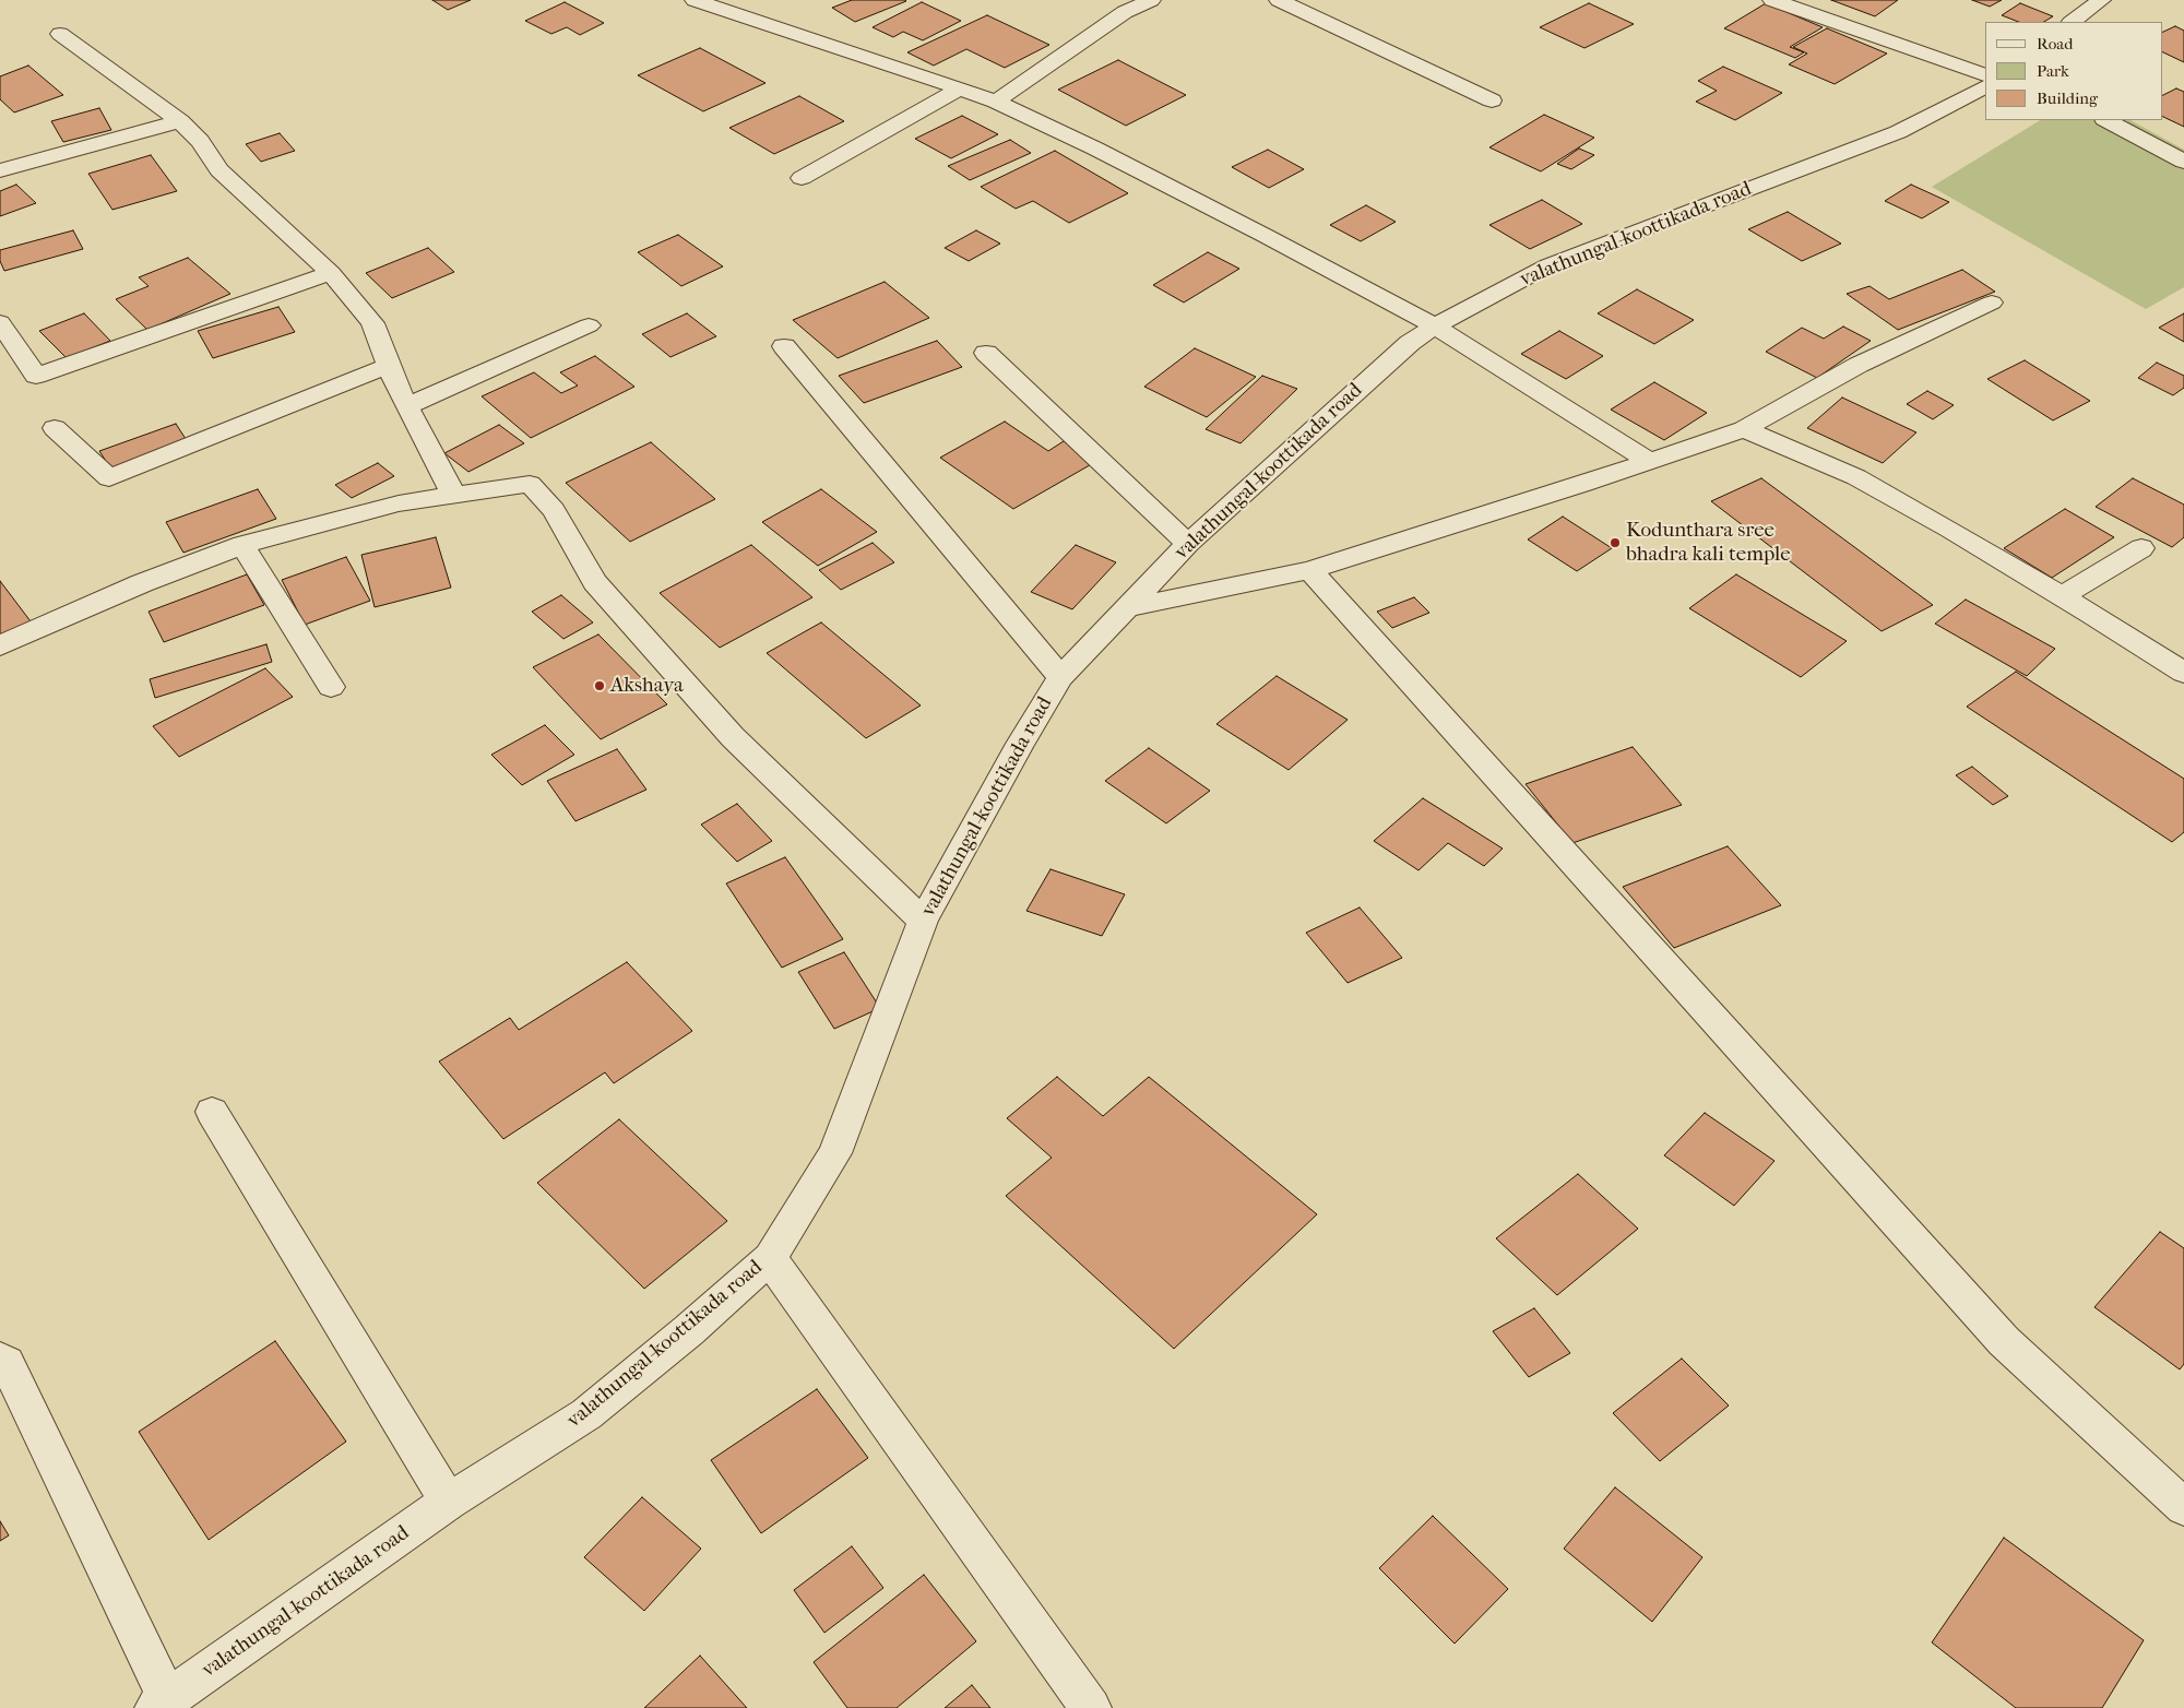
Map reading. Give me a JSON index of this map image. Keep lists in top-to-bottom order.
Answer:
{
  "streets": {
    "street": ["valathungal-koottikada road"]
  },
  "places": ["Kodunthara sree bhadra kali temple", "Akshaya"],
  "legend": ["Road", "Park", "Building"]
}
